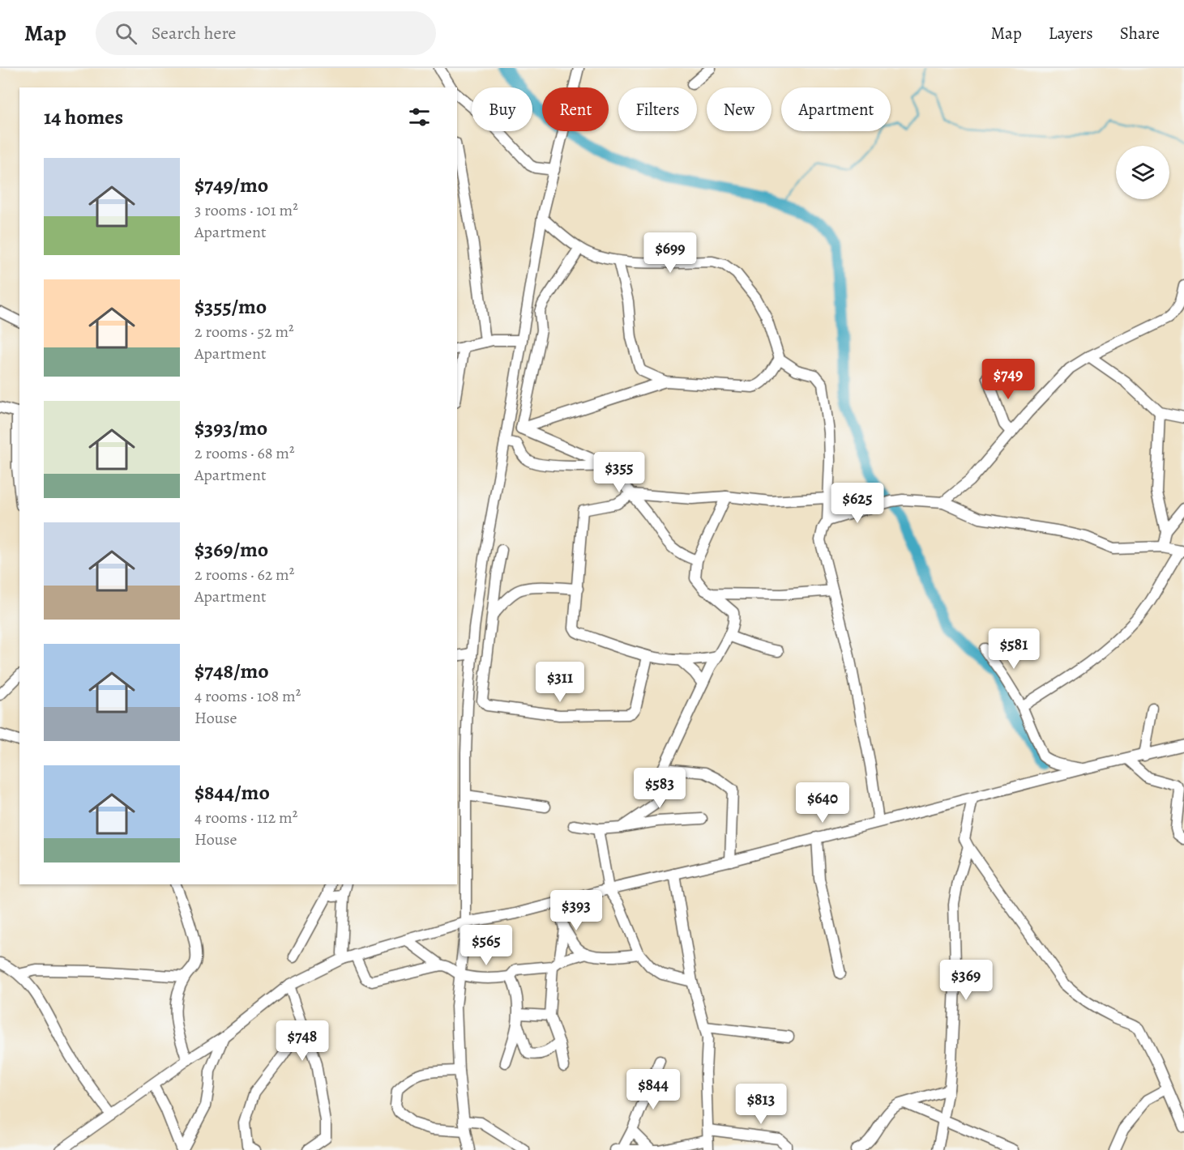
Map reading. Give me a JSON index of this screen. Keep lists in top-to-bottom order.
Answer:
{
  "page": {
    "header": "Map",
    "search": "Search here",
    "nav": ["Map", "Layers", "Share"],
    "chip": [
      "Buy",
      "Rent",
      "Filters",
      "New",
      "Apartment"
    ],
    "heading": "14 homes",
    "list": [
      {
        "name": "$749/mo",
        "note": "3 rooms · 101 m² · Apartment"
      },
      {
        "name": "$355/mo",
        "note": "2 rooms · 52 m² · Apartment"
      },
      {
        "name": "$393/mo",
        "note": "2 rooms · 68 m² · Apartment"
      },
      {
        "name": "$369/mo",
        "note": "2 rooms · 62 m² · Apartment"
      },
      {
        "name": "$748/mo",
        "note": "4 rooms · 108 m² · House"
      },
      {
        "name": "$844/mo",
        "note": "4 rooms · 112 m² · House"
      }
    ],
    "price": [
      "$699",
      "$749",
      "$355",
      "$625",
      "$581",
      "$311",
      "$583",
      "$640",
      "$393",
      "$565",
      "$369",
      "$748",
      "$844",
      "$813"
    ]
  }
}
